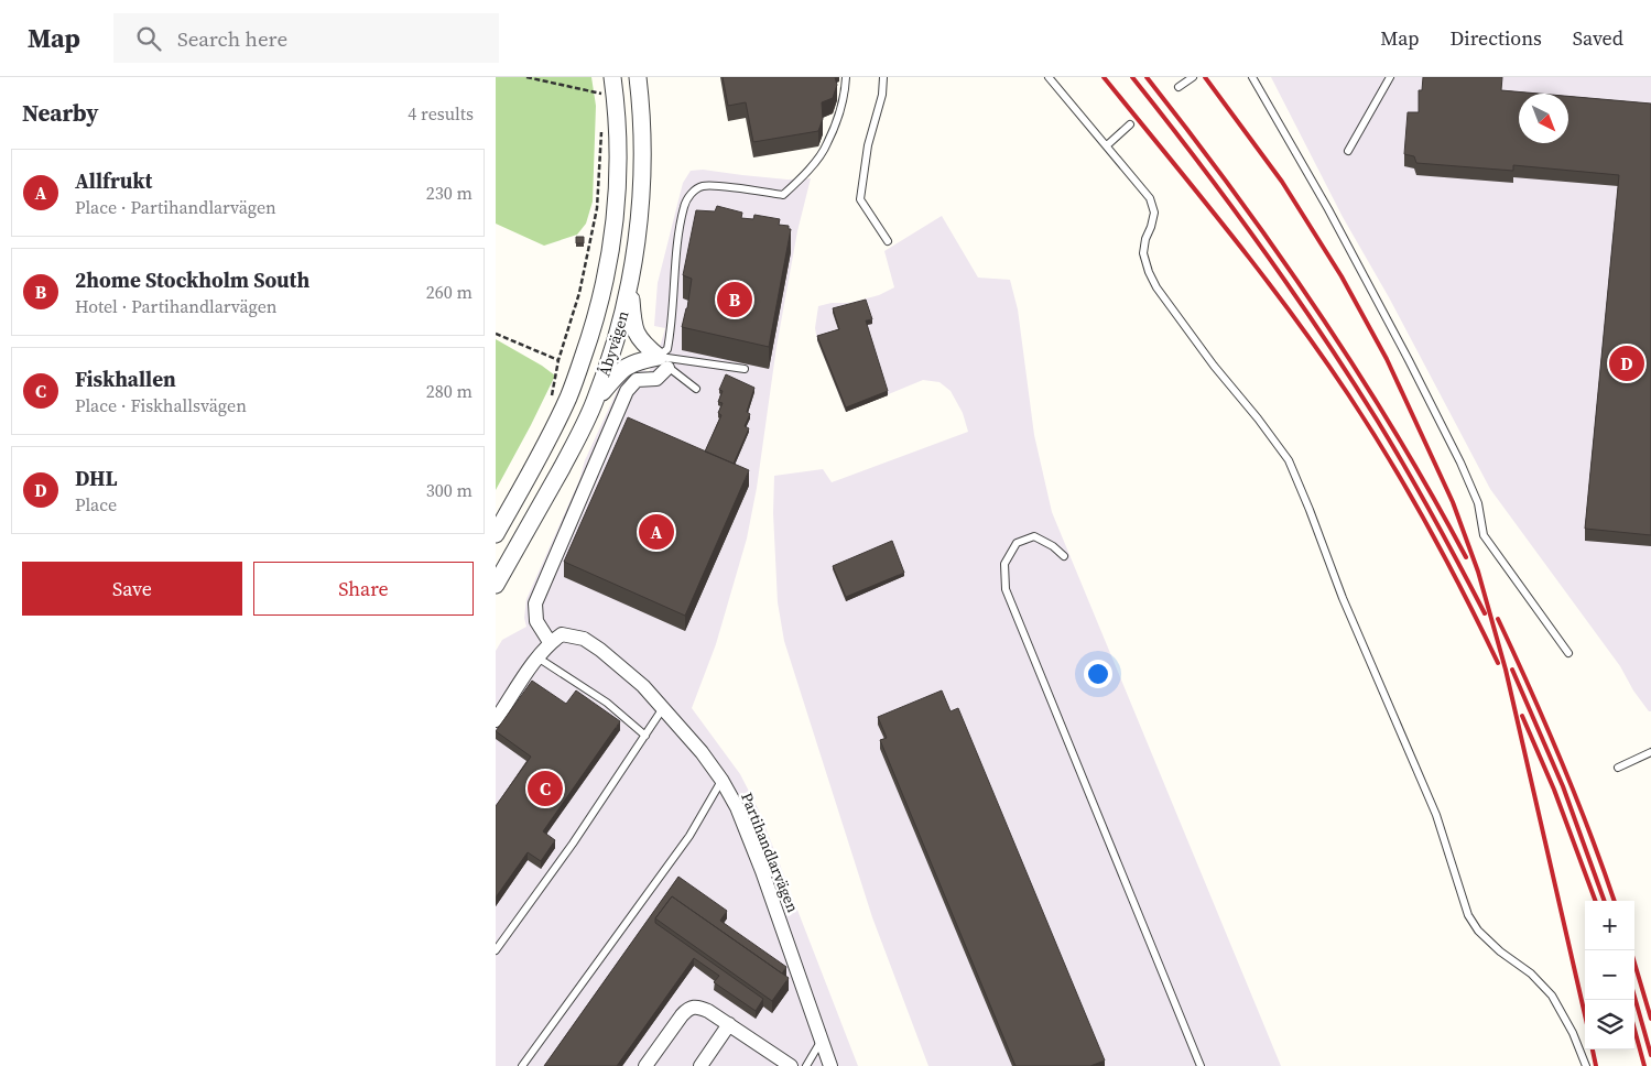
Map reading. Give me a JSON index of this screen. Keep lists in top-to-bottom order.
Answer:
{
  "streets": {
    "street": ["Åbyvägen", "Partihandlarvägen"]
  },
  "north": "bottom right",
  "page": {
    "header": "Map",
    "search": "Search here",
    "nav": ["Map", "Directions", "Saved"],
    "heading": ["Nearby", "4 results"],
    "list": [
      {
        "mark": "A",
        "name": "Allfrukt",
        "note": "Place · Partihandlarvägen",
        "value": "230 m"
      },
      {
        "mark": "B",
        "name": "2home Stockholm South",
        "note": "Hotel · Partihandlarvägen",
        "value": "260 m"
      },
      {
        "mark": "C",
        "name": "Fiskhallen",
        "note": "Place · Fiskhallsvägen",
        "value": "280 m"
      },
      {
        "mark": "D",
        "name": "DHL",
        "note": "Place",
        "value": "300 m"
      }
    ],
    "pins": [
      "B",
      "D",
      "A",
      "C"
    ],
    "buttons": ["Save", "Share"],
    "map_buttons": ["+", "−"]
  }
}
